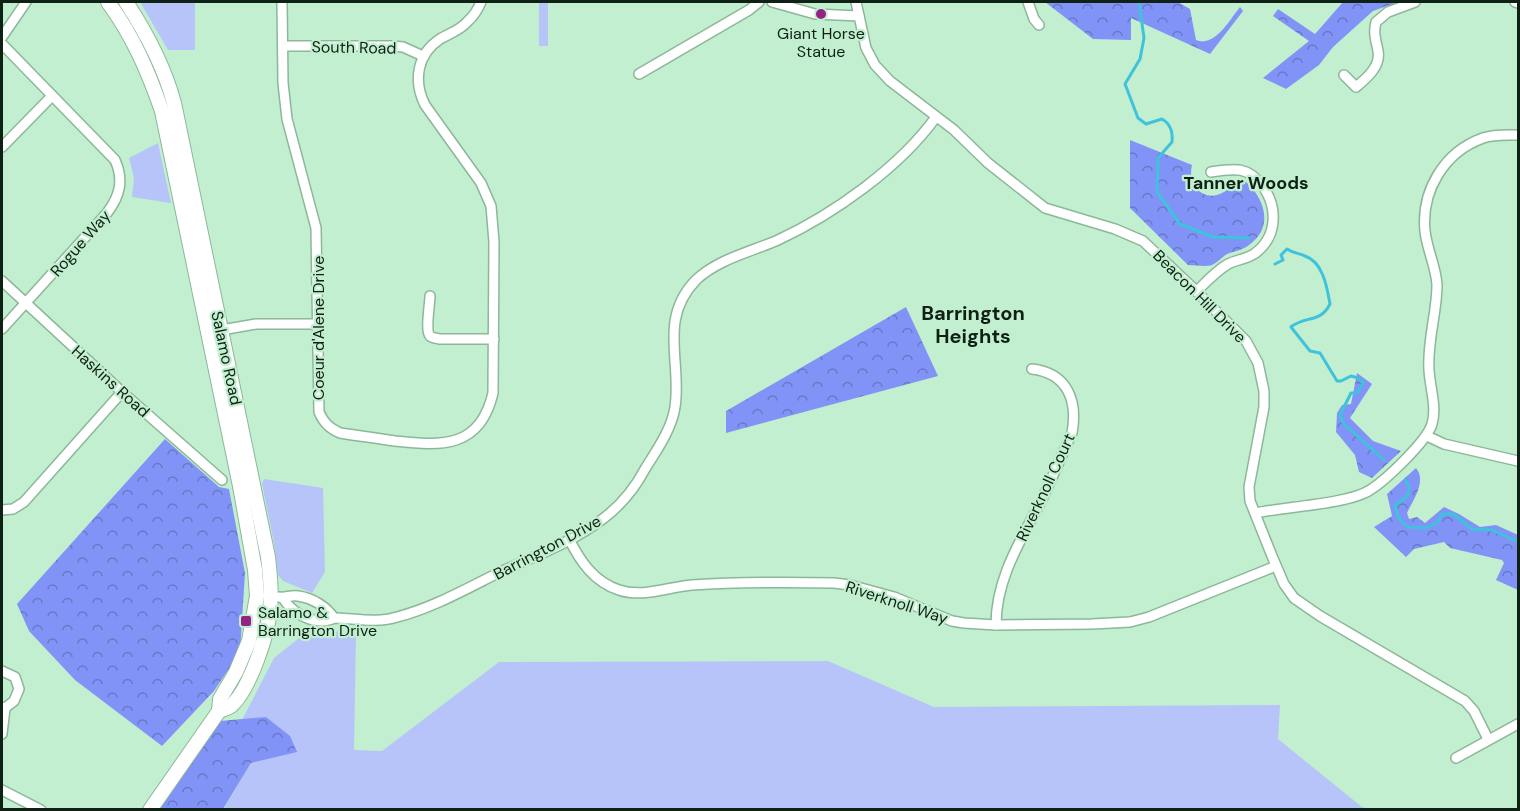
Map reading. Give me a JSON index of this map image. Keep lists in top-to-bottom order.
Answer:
{
  "streets": {
    "main road": ["Salamo Road"],
    "street": [
      "South Road",
      "Rogue Way",
      "Beacon Hill Drive",
      "Coeur d'Alene Drive",
      "Haskins Road",
      "Riverknoll Court",
      "Barrington Drive",
      "Riverknoll Way"
    ]
  },
  "crossings": [
    ["South Road", "Coeur d'Alene Drive"],
    ["Rogue Way", "Haskins Road"],
    ["Beacon Hill Drive", "Barrington Drive"],
    ["Beacon Hill Drive", "Riverknoll Way"],
    ["Salamo Road", "Barrington Drive"],
    ["Riverknoll Court", "Riverknoll Way"],
    ["Barrington Drive", "Riverknoll Way"]
  ],
  "districts": ["Tanner Woods", "Barrington Heights"],
  "places": {
    "other": ["Giant Horse Statue"],
    "transit": ["Salamo & Barrington Drive"]
  }
}
